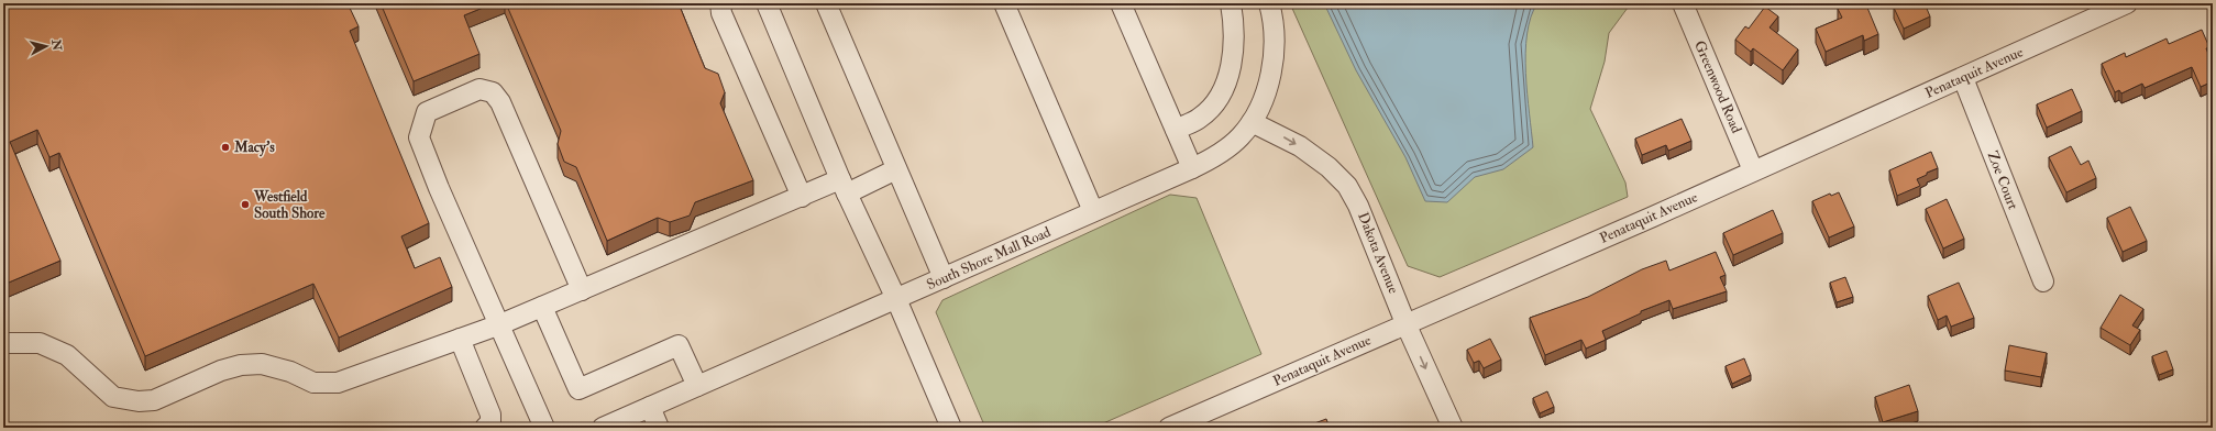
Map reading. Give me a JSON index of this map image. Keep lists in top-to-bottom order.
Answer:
{
  "streets": {
    "street": [
      "Penataquit Avenue",
      "Greenwood Road",
      "Zoe Court",
      "Dakota Avenue",
      "South Shore Mall Road"
    ]
  },
  "crossings": [
    ["Penataquit Avenue", "Greenwood Road"],
    ["Penataquit Avenue", "Zoe Court"],
    ["Penataquit Avenue", "Dakota Avenue"],
    ["Dakota Avenue", "South Shore Mall Road"]
  ],
  "one_way": ["Dakota Avenue"],
  "places": ["Macy's", "Westfield South Shore"],
  "north": "right"
}
